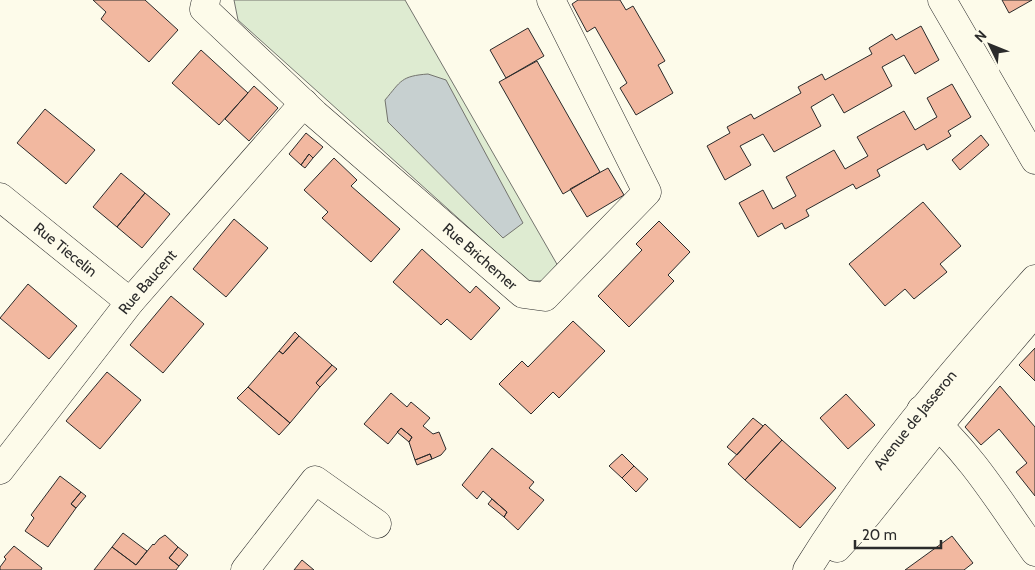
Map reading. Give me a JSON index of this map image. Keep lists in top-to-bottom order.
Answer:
{
  "streets": {
    "street": [
      "Rue Tiecelin",
      "Rue Brichemer",
      "Rue Baucent",
      "Avenue de Jasseron"
    ]
  },
  "crossings": [
    ["Rue Tiecelin", "Rue Baucent"],
    ["Rue Brichemer", "Rue Baucent"]
  ],
  "scale_bar": "20 m",
  "north": "top left"
}
